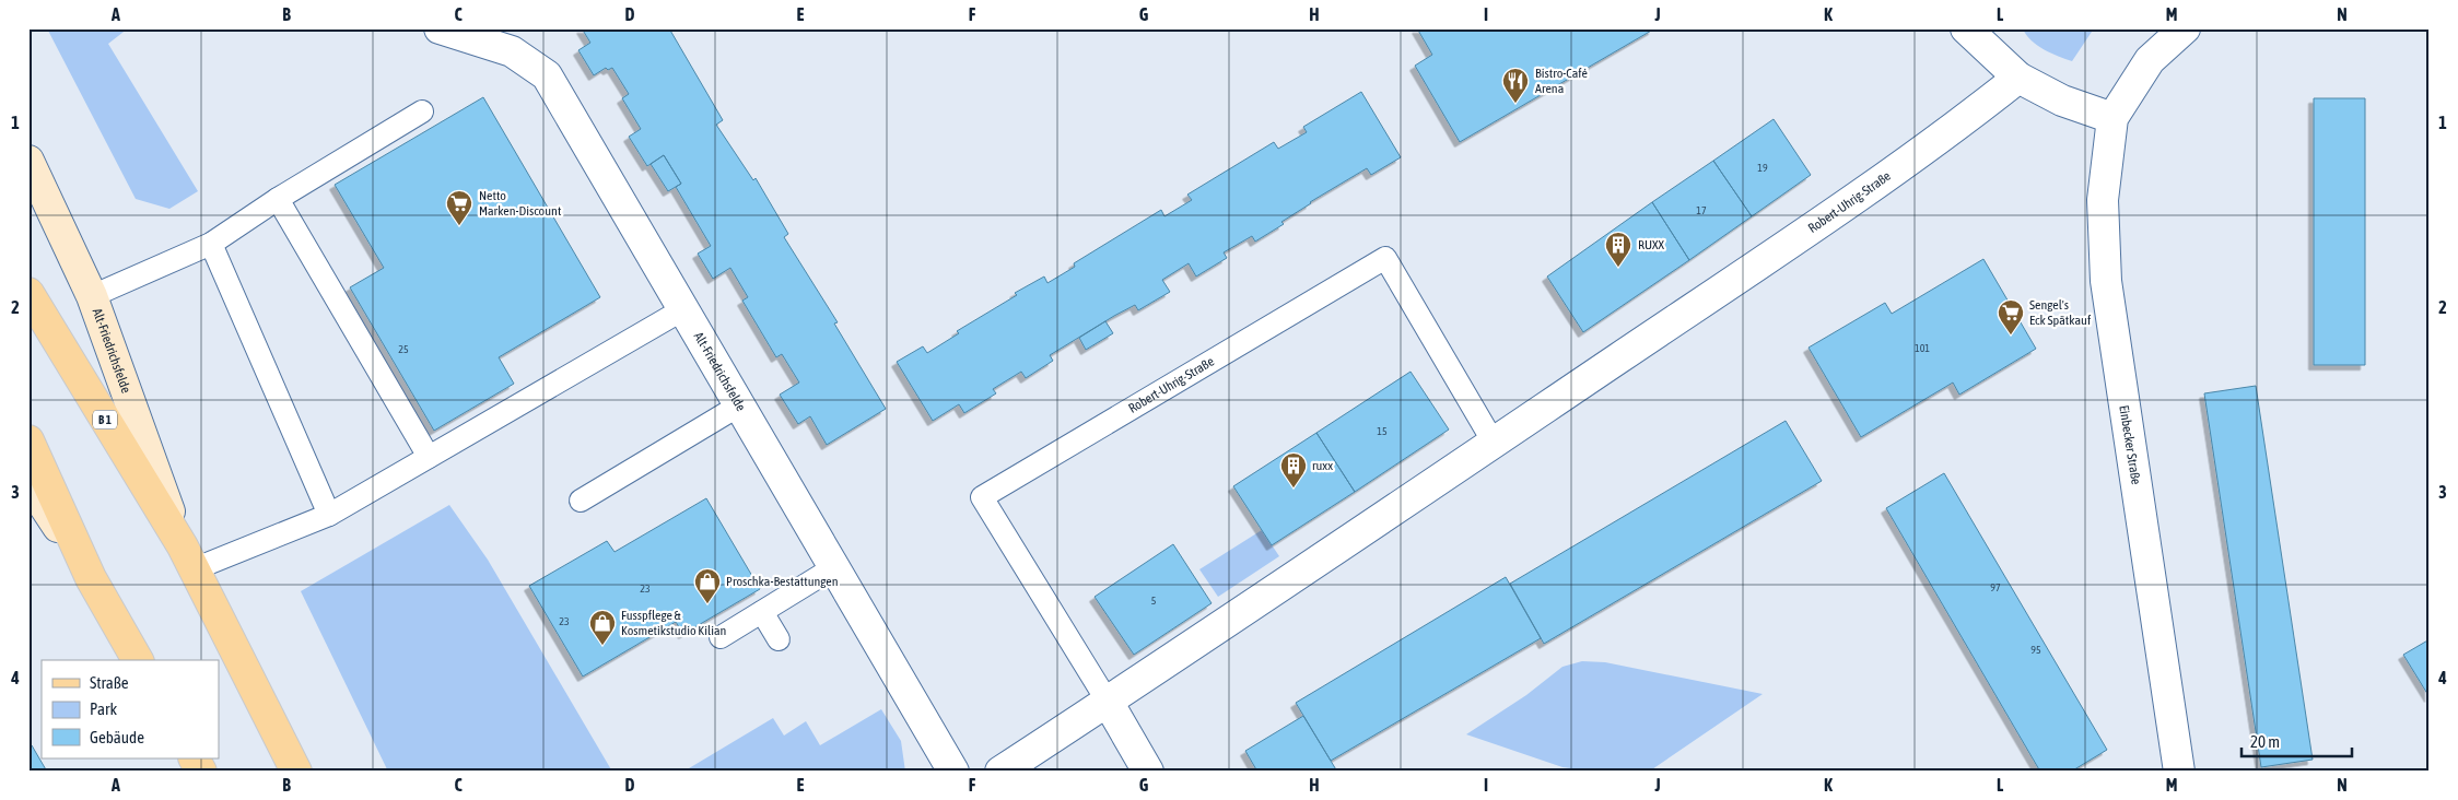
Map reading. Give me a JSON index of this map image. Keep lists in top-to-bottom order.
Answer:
{
  "streets": {
    "main road": ["Alt-Friedrichsfelde", "B 1"],
    "street": ["Robert-Uhrig-Straße", "Einbecker Straße"]
  },
  "places": {
    "restaurant": ["Bistro-Café Arena"],
    "supermarket": ["Netto Marken-Discount", "Sengel's Eck Spätkauf"],
    "building": ["RUXX", "ruxx"],
    "shop": ["Proschka-Bestattungen", "Fusspflege & Kosmetikstudio Kilian"]
  },
  "house_numbers": [
    "19",
    "17",
    "101",
    "25",
    "15",
    "97",
    "23",
    "5",
    "23",
    "95"
  ],
  "legend": ["Straße", "Park", "Gebäude"],
  "scale_bar": "20 m",
  "grid": {
    "columns": [
      "A",
      "B",
      "C",
      "D",
      "E",
      "F",
      "G",
      "H",
      "I",
      "J",
      "K",
      "L",
      "M",
      "N"
    ],
    "rows": [
      "1",
      "2",
      "3",
      "4"
    ]
  }
}
